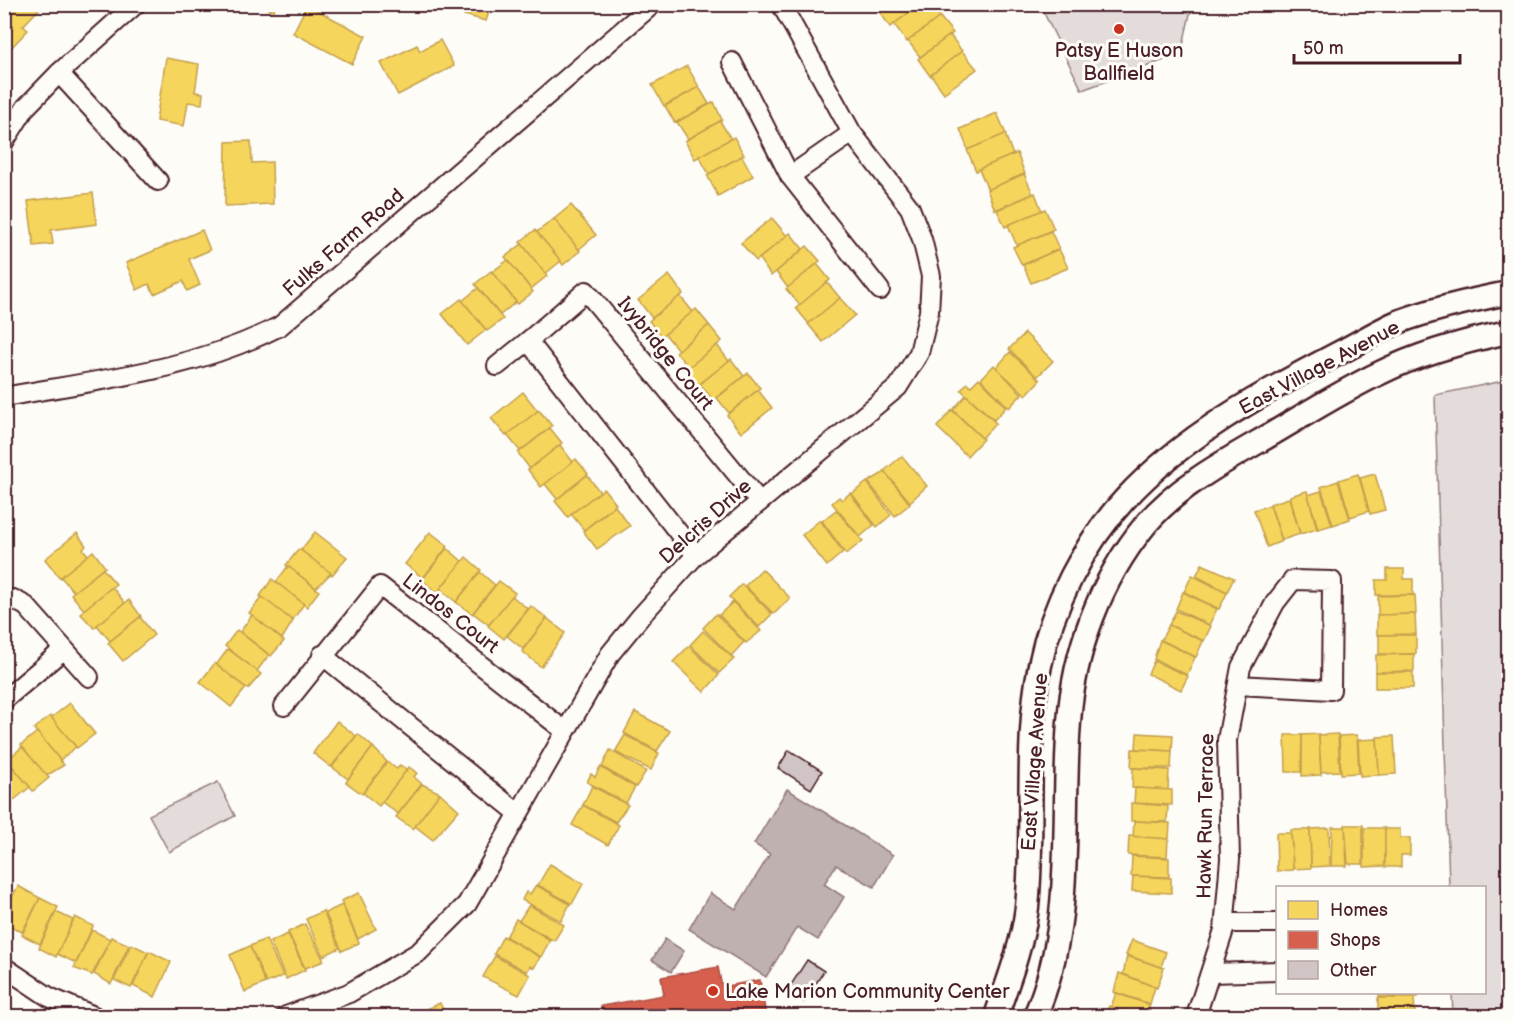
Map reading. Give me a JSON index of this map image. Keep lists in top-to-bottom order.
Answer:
{
  "streets": {
    "street": [
      "Fulks Farm Road",
      "Ivybridge Court",
      "East Village Avenue",
      "Delcris Drive",
      "Lindos Court",
      "Hawk Run Terrace"
    ]
  },
  "crossings": [
    ["Ivybridge Court", "Delcris Drive"],
    ["Delcris Drive", "Lindos Court"]
  ],
  "places": ["Patsy E Huson Ballfield", "Lake Marion Community Center"],
  "legend": ["Homes", "Shops", "Other"],
  "scale_bar": "50 m"
}
